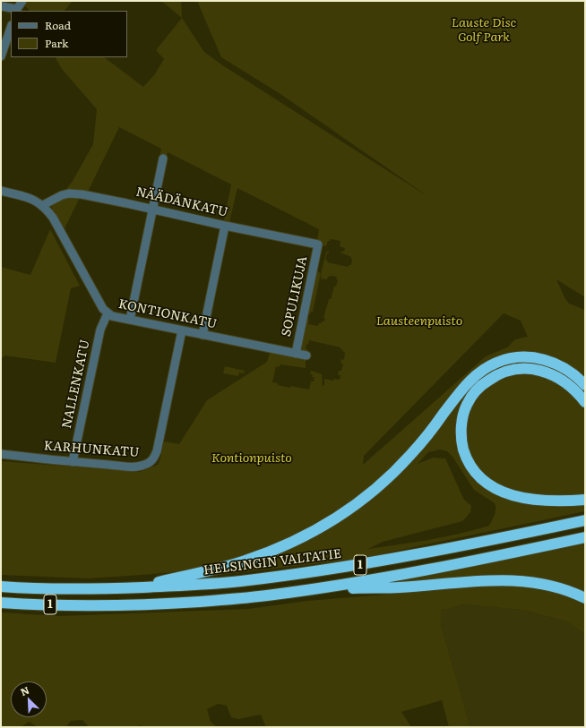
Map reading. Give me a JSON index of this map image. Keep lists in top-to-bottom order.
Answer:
{
  "streets": {
    "highway": ["HELSINGIN VALTATIE", "1"],
    "street": [
      "NÄÄDÄNKATU",
      "SOPULIKUJA",
      "KONTIONKATU",
      "NALLENKATU",
      "KARHUNKATU"
    ]
  },
  "crossings": [
    ["NÄÄDÄNKATU", "SOPULIKUJA"],
    ["NÄÄDÄNKATU", "KONTIONKATU"],
    ["SOPULIKUJA", "KONTIONKATU"],
    ["KONTIONKATU", "NALLENKATU"],
    ["KONTIONKATU", "KARHUNKATU"],
    ["NALLENKATU", "KARHUNKATU"]
  ],
  "parks": ["Lauste Disc Golf Park", "Lausteenpuisto", "Kontionpuisto"],
  "legend": ["Road", "Park"],
  "north": "top left"
}
